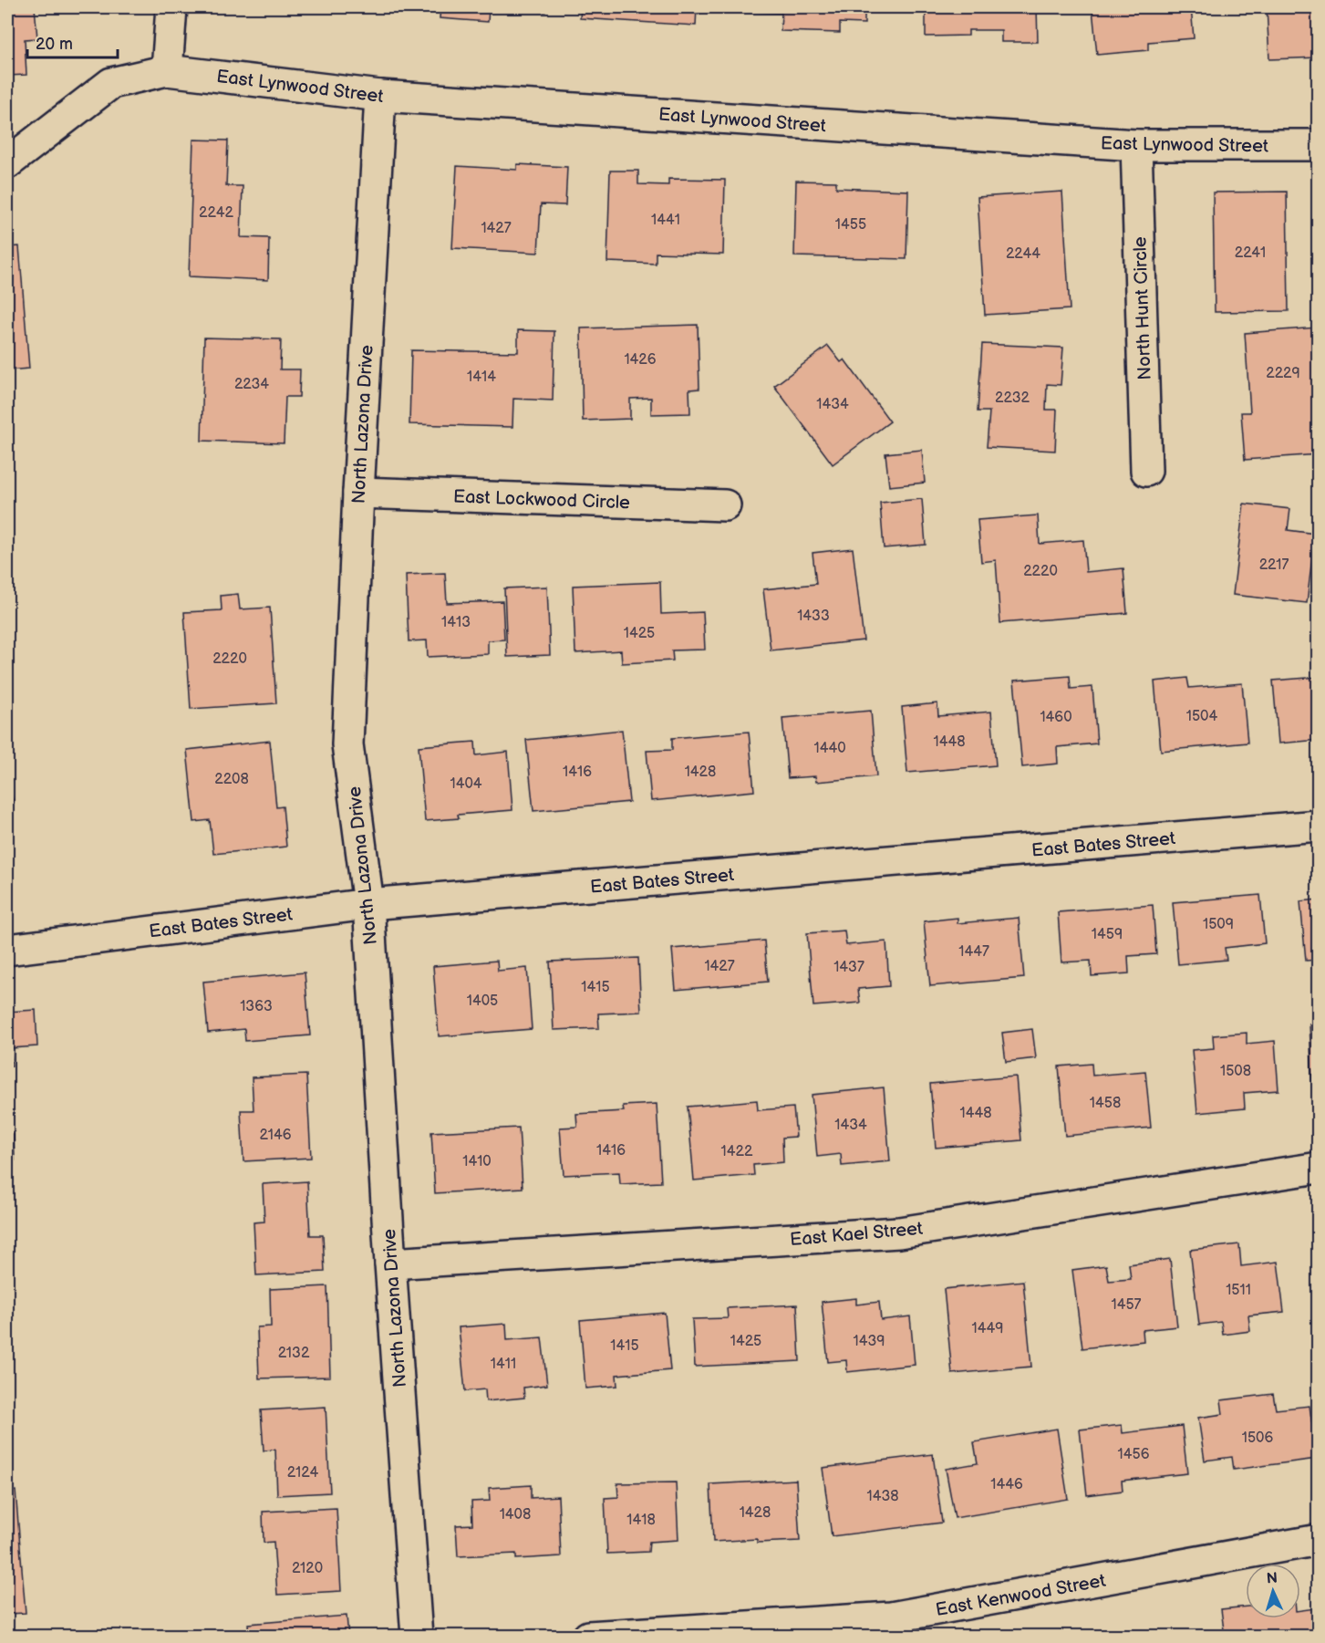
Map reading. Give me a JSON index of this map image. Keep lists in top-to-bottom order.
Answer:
{
  "streets": {
    "street": [
      "East Lynwood Street",
      "North Hunt Circle",
      "North Lazona Drive",
      "East Lockwood Circle",
      "East Bates Street",
      "East Kael Street",
      "East Kenwood Street"
    ]
  },
  "crossings": [
    ["East Lynwood Street", "North Hunt Circle"],
    ["East Lynwood Street", "North Lazona Drive"],
    ["North Lazona Drive", "East Lockwood Circle"],
    ["North Lazona Drive", "East Bates Street"],
    ["North Lazona Drive", "East Kael Street"]
  ],
  "house_numbers": [
    "2242",
    "1441",
    "1455",
    "1427",
    "2241",
    "2244",
    "1426",
    "2229",
    "1414",
    "2234",
    "2232",
    "1434",
    "2217",
    "2220",
    "1433",
    "1413",
    "1425",
    "2220",
    "1504",
    "1460",
    "1448",
    "1440",
    "1416",
    "1428",
    "2208",
    "1404",
    "1509",
    "1459",
    "1447",
    "1427",
    "1437",
    "1415",
    "1405",
    "1363",
    "1508",
    "1458",
    "1448",
    "1434",
    "2146",
    "1416",
    "1422",
    "1410",
    "1511",
    "1457",
    "1449",
    "1425",
    "1439",
    "1415",
    "2132",
    "1411",
    "1506",
    "1456",
    "2124",
    "1446",
    "1438",
    "1428",
    "1408",
    "1418",
    "2120"
  ],
  "scale_bar": "20 m",
  "north": "top"
}
